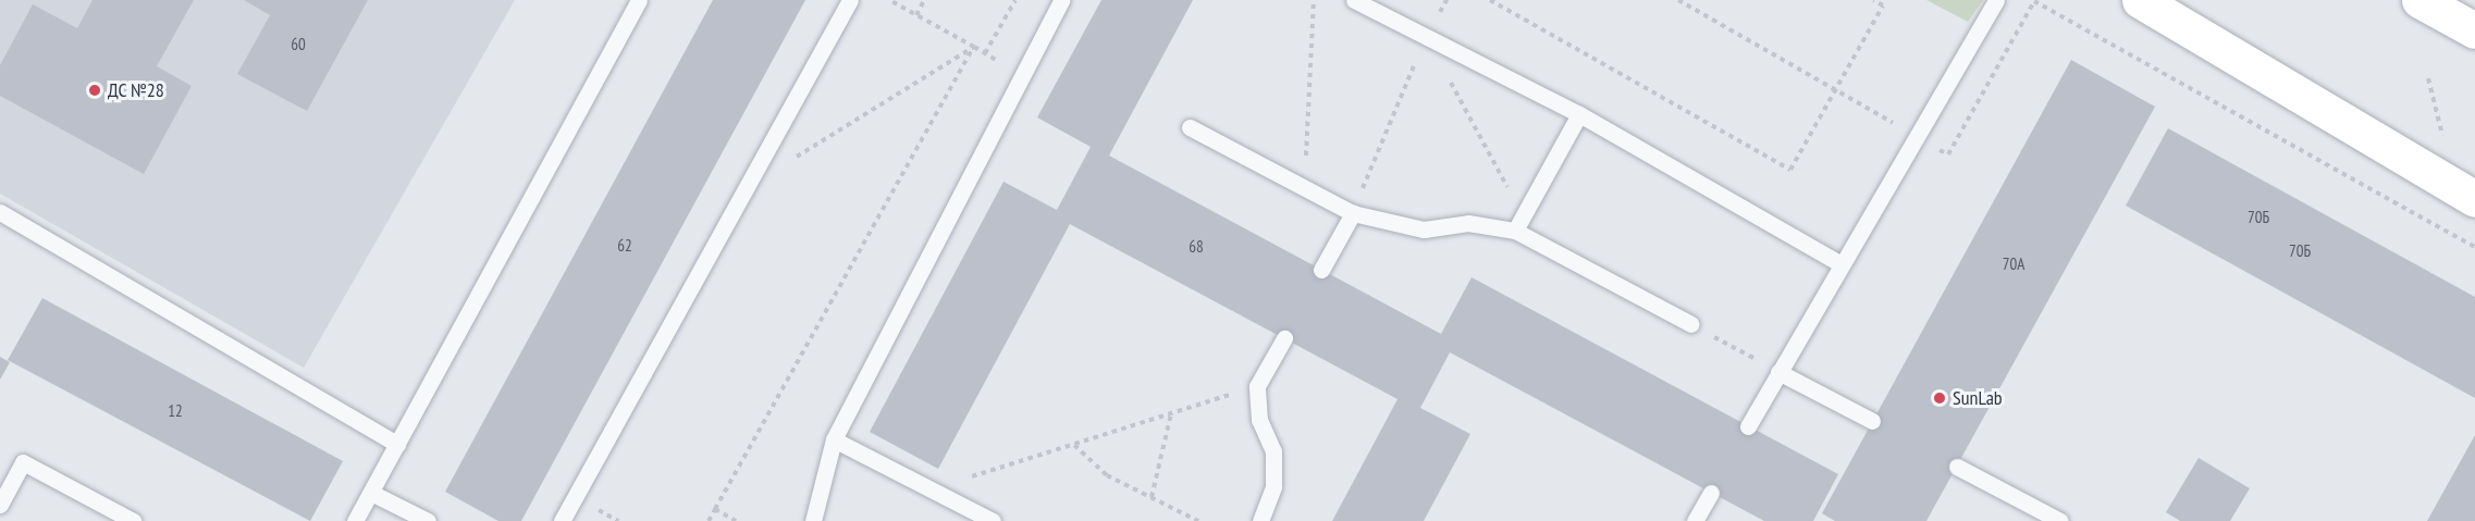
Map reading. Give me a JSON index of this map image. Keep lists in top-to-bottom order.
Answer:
{
  "places": ["ДС №28", "SunLab"],
  "house_numbers": [
    "60",
    "70Б",
    "62",
    "68",
    "70Б",
    "70А",
    "12"
  ]
}
